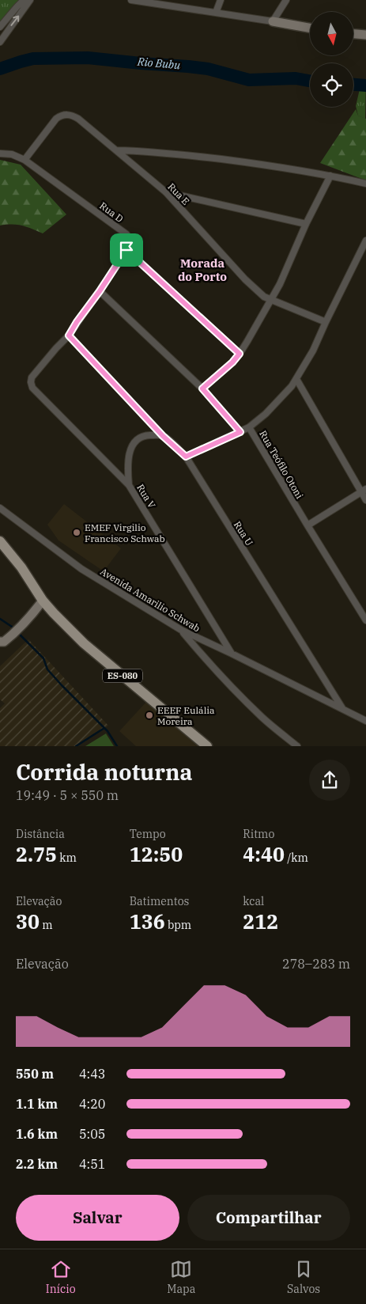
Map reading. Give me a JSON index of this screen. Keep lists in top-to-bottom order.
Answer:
{
  "streets": {
    "main road": ["ES-080"],
    "street": [
      "Rua E",
      "Rua D",
      "Rua Teófilo Otoni",
      "Rua V",
      "Rua U",
      "Avenida Amarilio Schwab"
    ]
  },
  "crossings": [
    ["Rua E", "Rua D"],
    ["Rua E", "Rua Teófilo Otoni"],
    ["Rua V", "Rua U"],
    ["Rua V", "Avenida Amarilio Schwab"],
    ["Rua U", "Avenida Amarilio Schwab"]
  ],
  "districts": ["Morada do Porto"],
  "water": ["Rio Bubu"],
  "places": ["EMEF Virgilio Francisco Schwab", "EEEF Eulália Moreira"],
  "north": "bottom",
  "page": {
    "heading": ["Corrida noturna", "19:49 · 5 × 550 m"],
    "stats": [
      ["Distância", "2.75 km"],
      ["Tempo", "12:50"],
      ["Ritmo", "4:40 /km"],
      ["Elevação", "30 m"],
      ["Batimentos", "136 bpm"],
      ["kcal", "212"]
    ],
    "chart": ["Elevação", "278–283 m"],
    "list": [
      {
        "name": "550 m",
        "note": "4:43"
      },
      {
        "name": "1.1 km",
        "note": "4:20"
      },
      {
        "name": "1.6 km",
        "note": "5:05"
      },
      {
        "name": "2.2 km",
        "note": "4:51"
      }
    ],
    "buttons": ["Salvar", "Compartilhar"],
    "tabs": ["Início", "Mapa", "Salvos"]
  }
}
